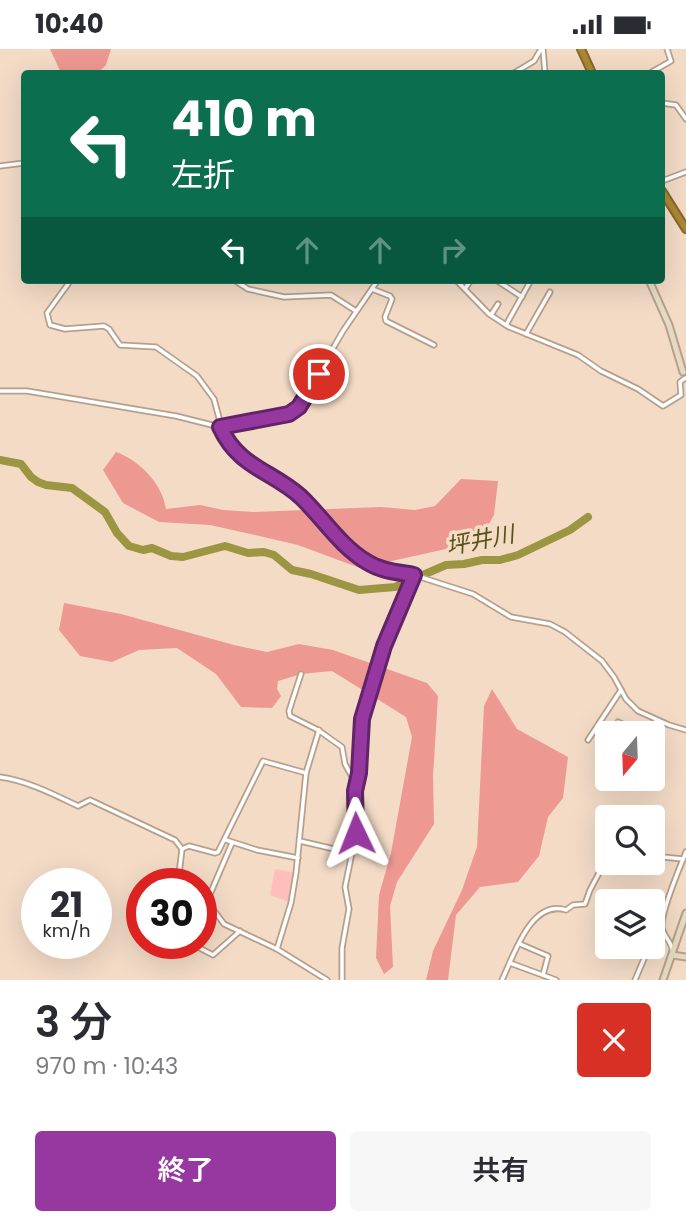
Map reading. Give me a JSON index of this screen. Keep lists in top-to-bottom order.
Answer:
{
  "water": ["坪井川"],
  "north": "bottom",
  "page": {
    "status": "10:40",
    "turn": ["410 m", "左折"],
    "speed": "21 km/h",
    "limit": "30",
    "heading": ["3 分", "970 m · 10:43"],
    "buttons": ["終了", "共有"]
  }
}
